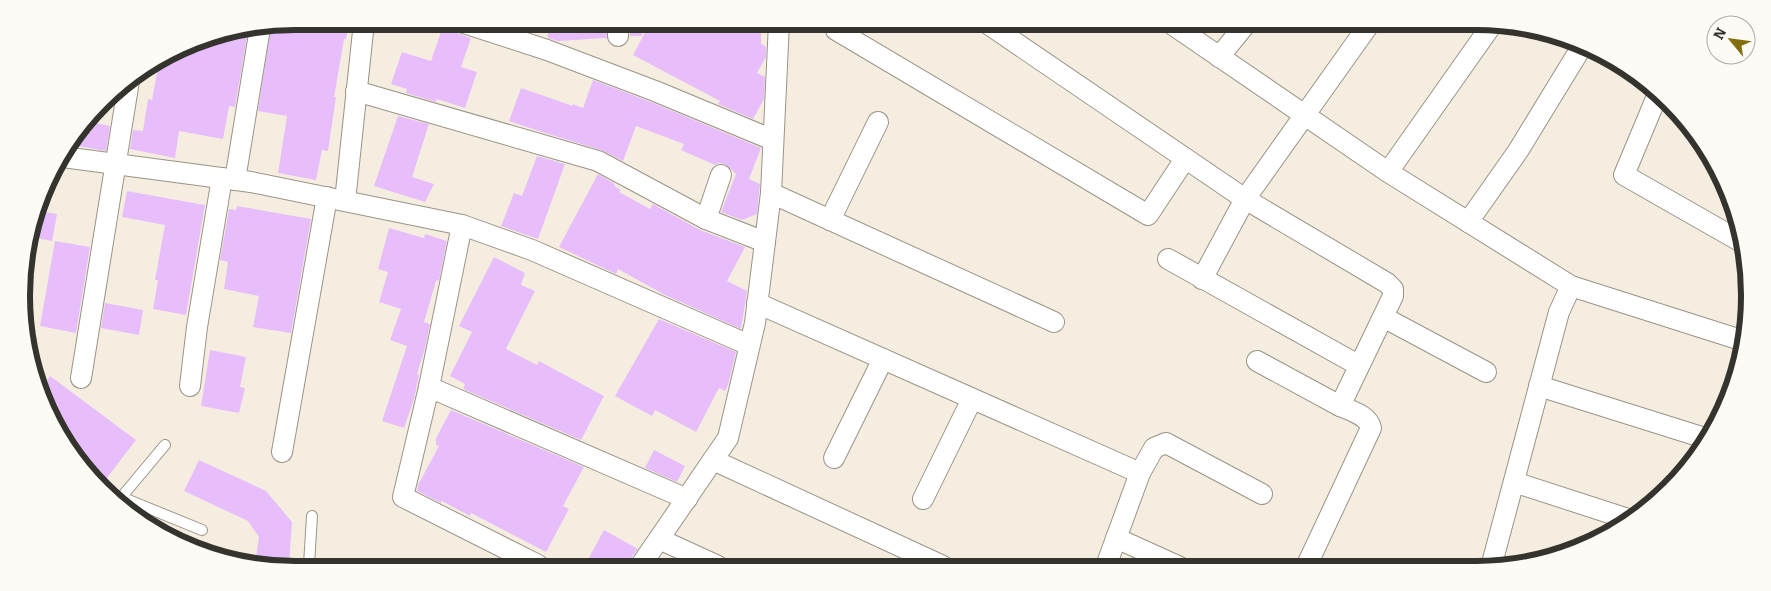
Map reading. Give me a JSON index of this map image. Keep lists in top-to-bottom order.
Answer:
{
  "north": "top left"
}
